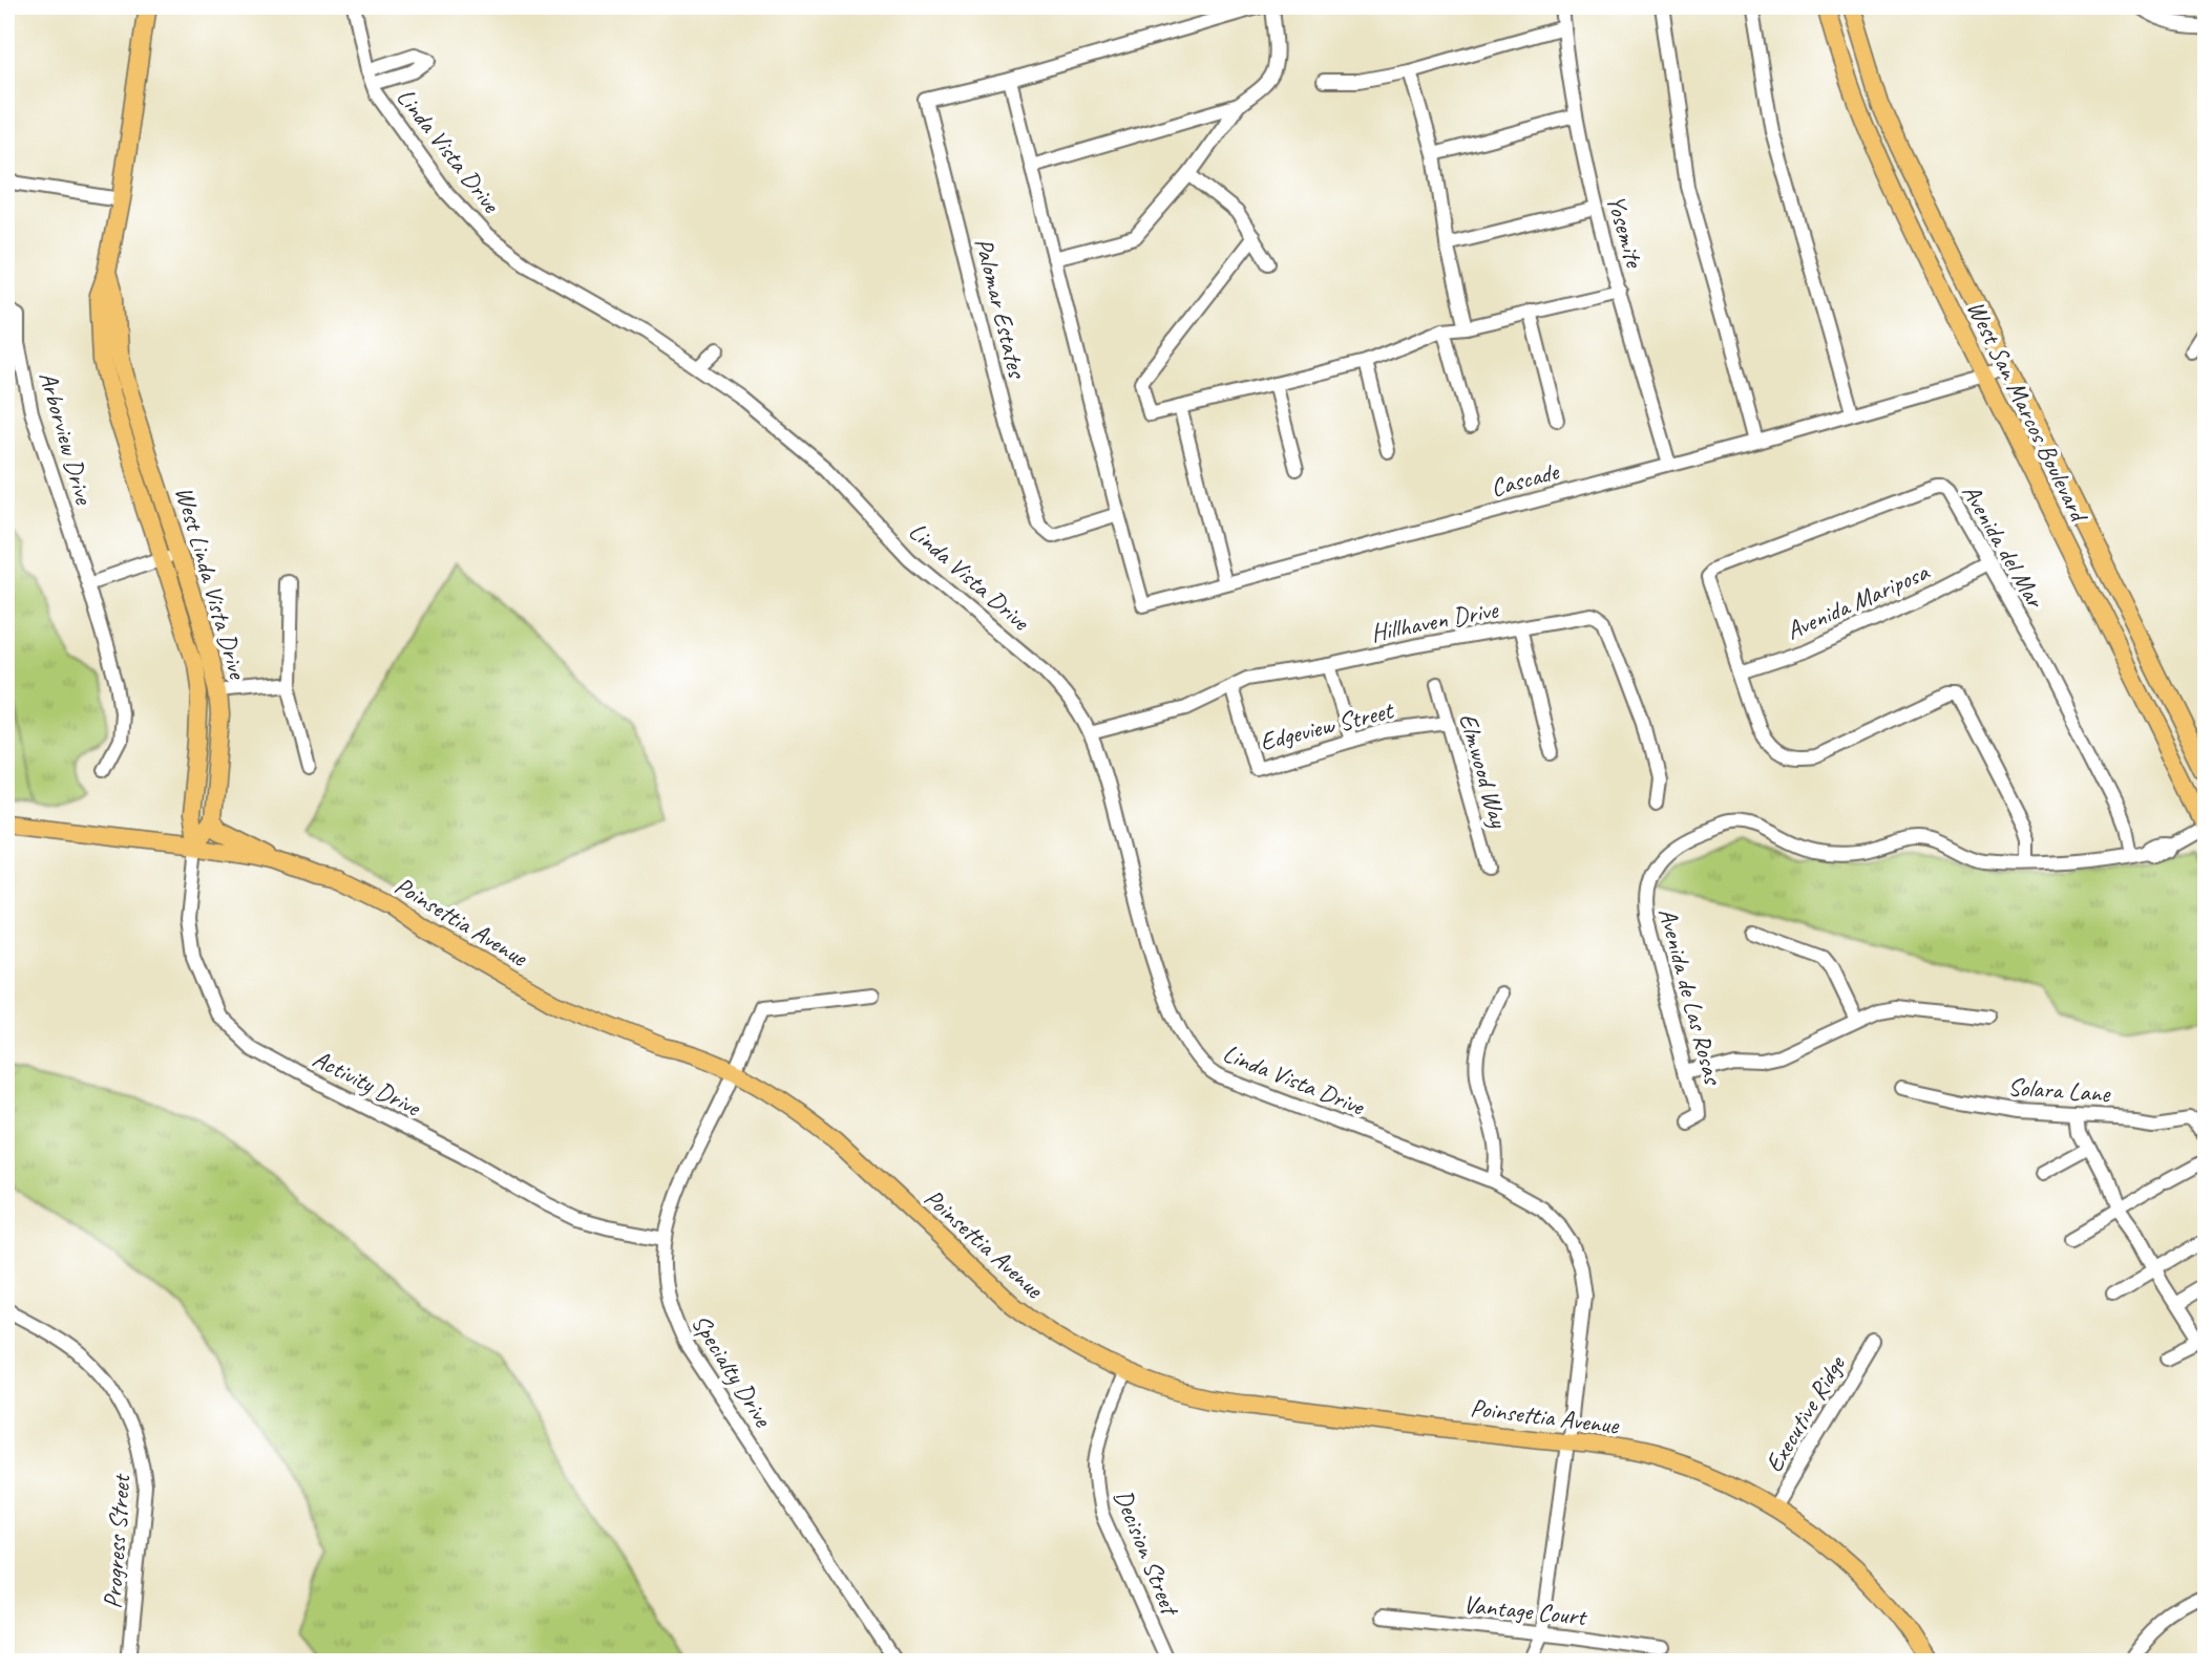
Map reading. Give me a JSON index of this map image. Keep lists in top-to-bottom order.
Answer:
{
  "streets": {
    "main road": ["West San Marcos Boulevard", "West Linda Vista Drive", "Poinsettia Avenue"],
    "street": [
      "Linda Vista Drive",
      "Yosemite",
      "Palomar Estates",
      "Arborview Drive",
      "Cascade",
      "Avenida del Mar",
      "Avenida Mariposa",
      "Hillhaven Drive",
      "Edgeview Street",
      "Elmwood Way",
      "Avenida de Las Rosas",
      "Activity Drive",
      "Solara Lane",
      "Specialty Drive",
      "Executive Ridge",
      "Progress Street",
      "Decision Street",
      "Vantage Court"
    ]
  },
  "crossings": [
    ["Linda Vista Drive", "Hillhaven Drive"],
    ["Linda Vista Drive", "Poinsettia Avenue"],
    ["Linda Vista Drive", "Vantage Court"],
    ["Yosemite", "Cascade"],
    ["Palomar Estates", "Cascade"],
    ["West San Marcos Boulevard", "Cascade"],
    ["West San Marcos Boulevard", "Avenida de Las Rosas"],
    ["Avenida del Mar", "Avenida Mariposa"],
    ["Avenida del Mar", "Avenida de Las Rosas"],
    ["West Linda Vista Drive", "Poinsettia Avenue"],
    ["West Linda Vista Drive", "Activity Drive"],
    ["Hillhaven Drive", "Edgeview Street"],
    ["Edgeview Street", "Elmwood Way"],
    ["Poinsettia Avenue", "Activity Drive"],
    ["Poinsettia Avenue", "Specialty Drive"],
    ["Poinsettia Avenue", "Executive Ridge"],
    ["Poinsettia Avenue", "Decision Street"],
    ["Activity Drive", "Specialty Drive"]
  ]
}
